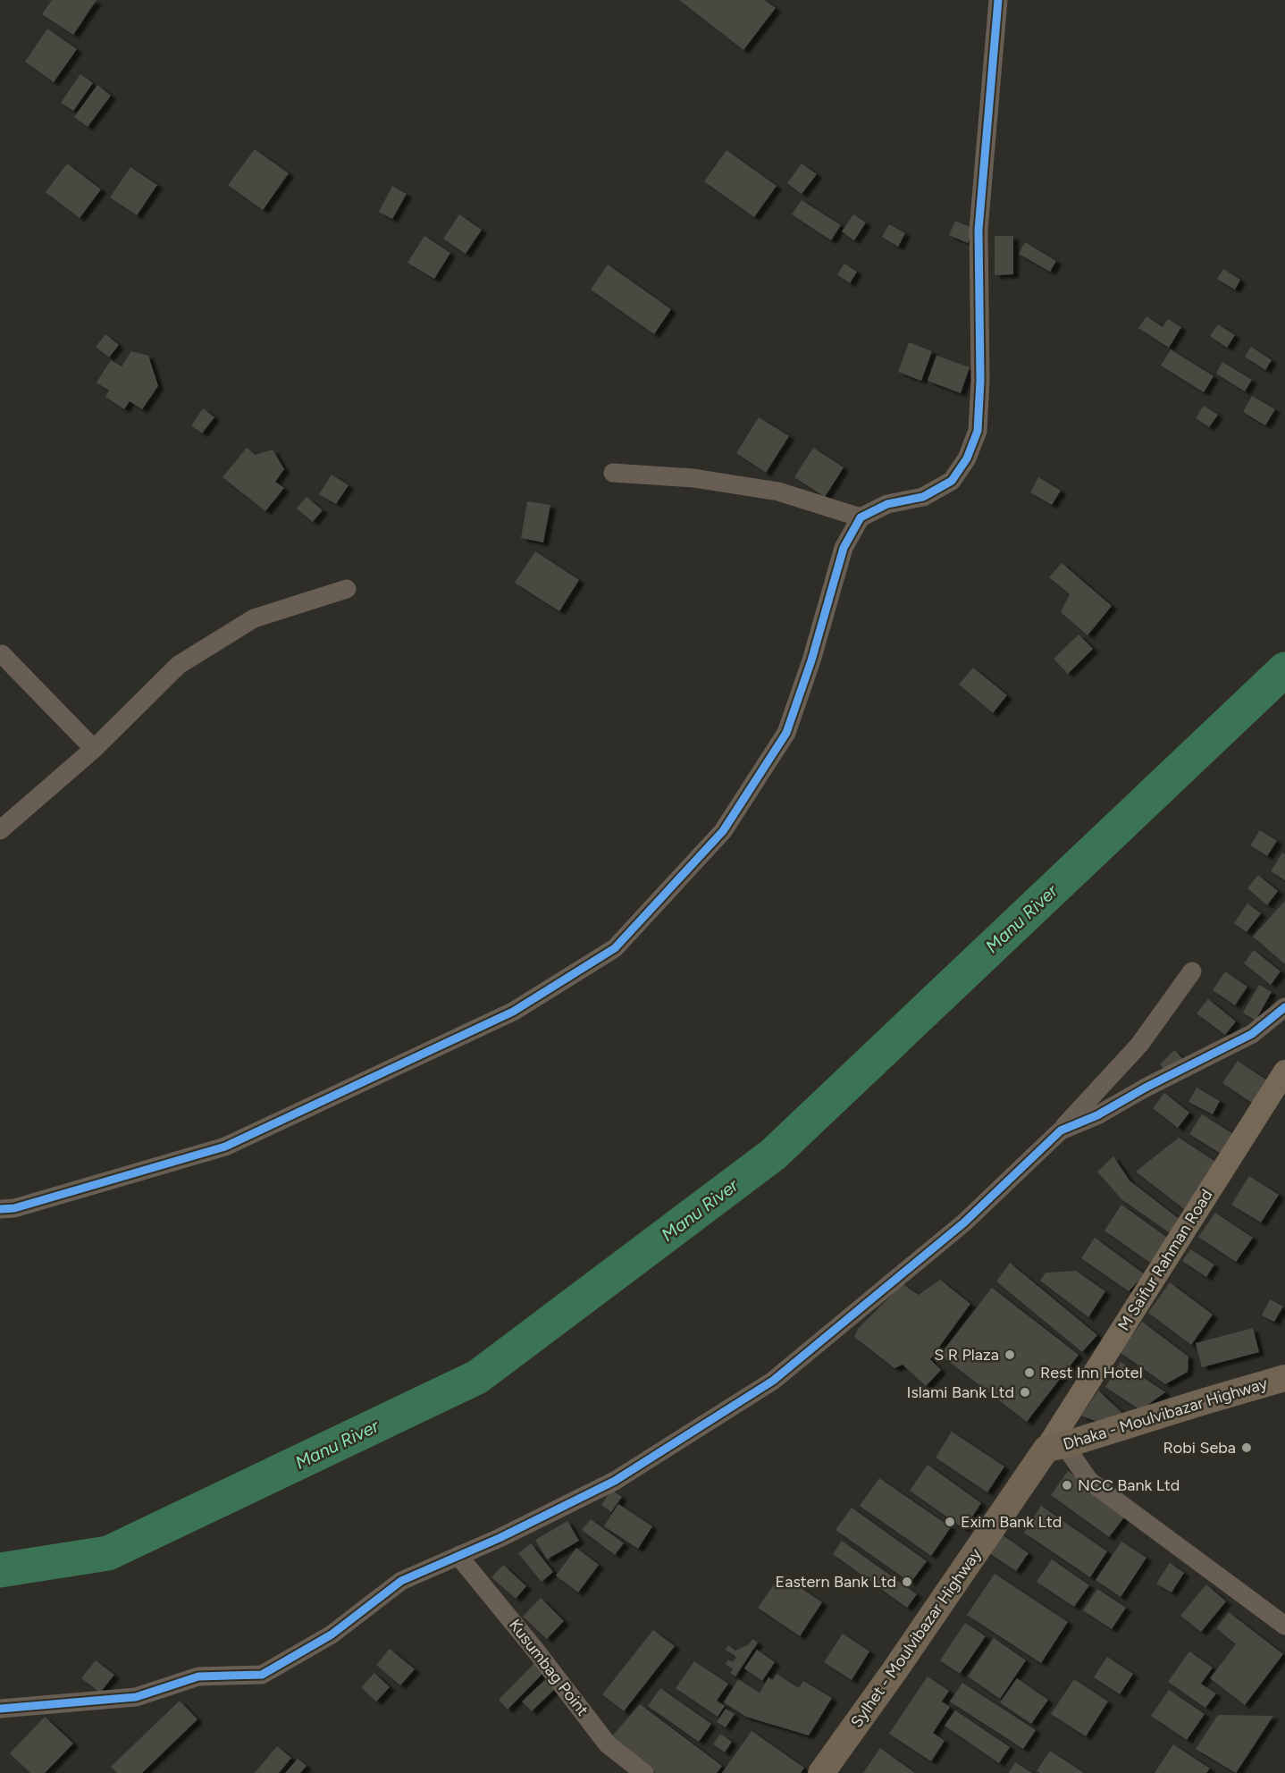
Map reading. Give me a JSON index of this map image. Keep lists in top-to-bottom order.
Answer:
{
  "streets": {
    "highway": ["Dhaka - Moulvibazar Highway", "Sylhet - Moulvibazar Highway"],
    "main road": ["M Saifur Rahman Road"],
    "street": ["Kusumbag Point"]
  },
  "crossings": [
    ["M Saifur Rahman Road", "Dhaka - Moulvibazar Highway"],
    ["M Saifur Rahman Road", "Sylhet - Moulvibazar Highway"],
    ["Dhaka - Moulvibazar Highway", "Sylhet - Moulvibazar Highway"]
  ],
  "water": ["Manu River"],
  "places": [
    "S R Plaza",
    "Rest Inn Hotel",
    "Islami Bank Ltd",
    "Robi Seba",
    "NCC Bank Ltd",
    "Exim Bank Ltd",
    "Eastern Bank Ltd"
  ]
}
